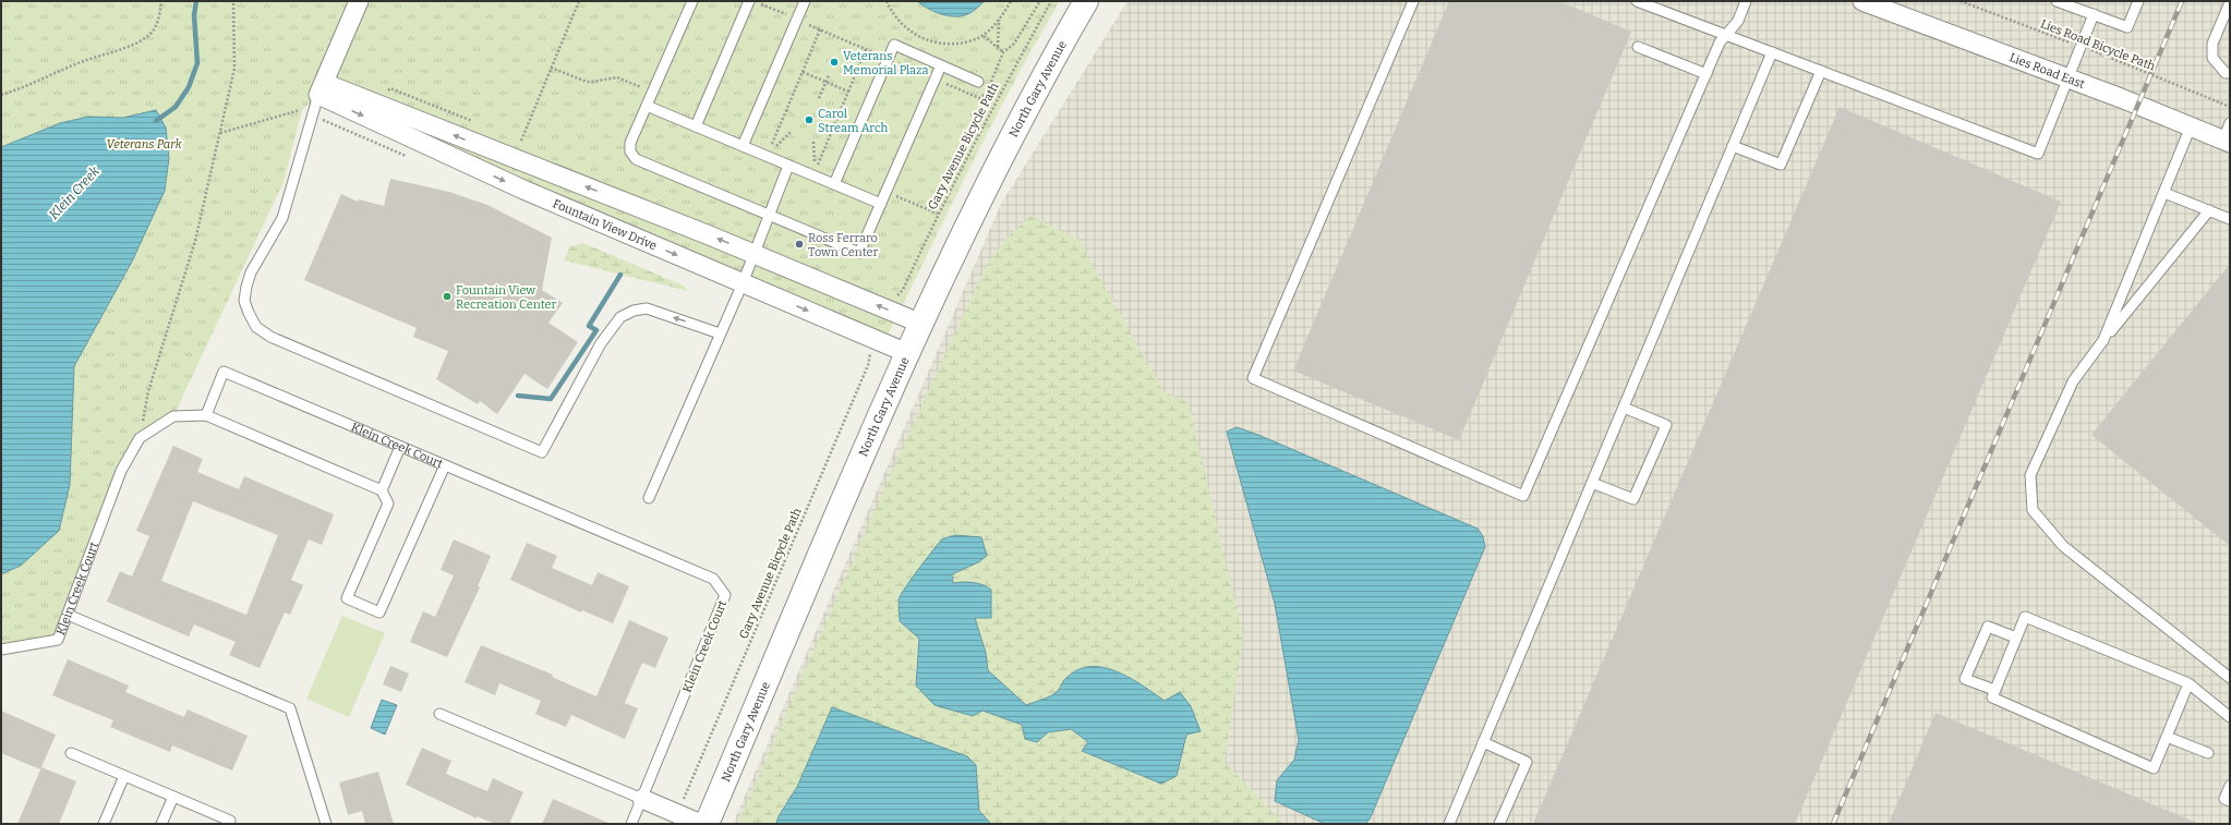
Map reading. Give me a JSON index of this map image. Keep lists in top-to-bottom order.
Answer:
{
  "streets": {
    "street": ["Lies Road East", "North Gary Avenue", "Fountain View Drive"],
    "lane": ["Klein Creek Court"],
    "path": ["Lies Road Bicycle Path", "Gary Avenue Bicycle Path"]
  },
  "crossings": [
    ["North Gary Avenue", "Fountain View Drive"]
  ],
  "water": ["Klein Creek"],
  "parks": ["Veterans Park"],
  "places": [
    "Veterans Memorial Plaza",
    "Carol Stream Arch",
    "Ross Ferraro Town Center",
    "Fountain View Recreation Center"
  ]
}
